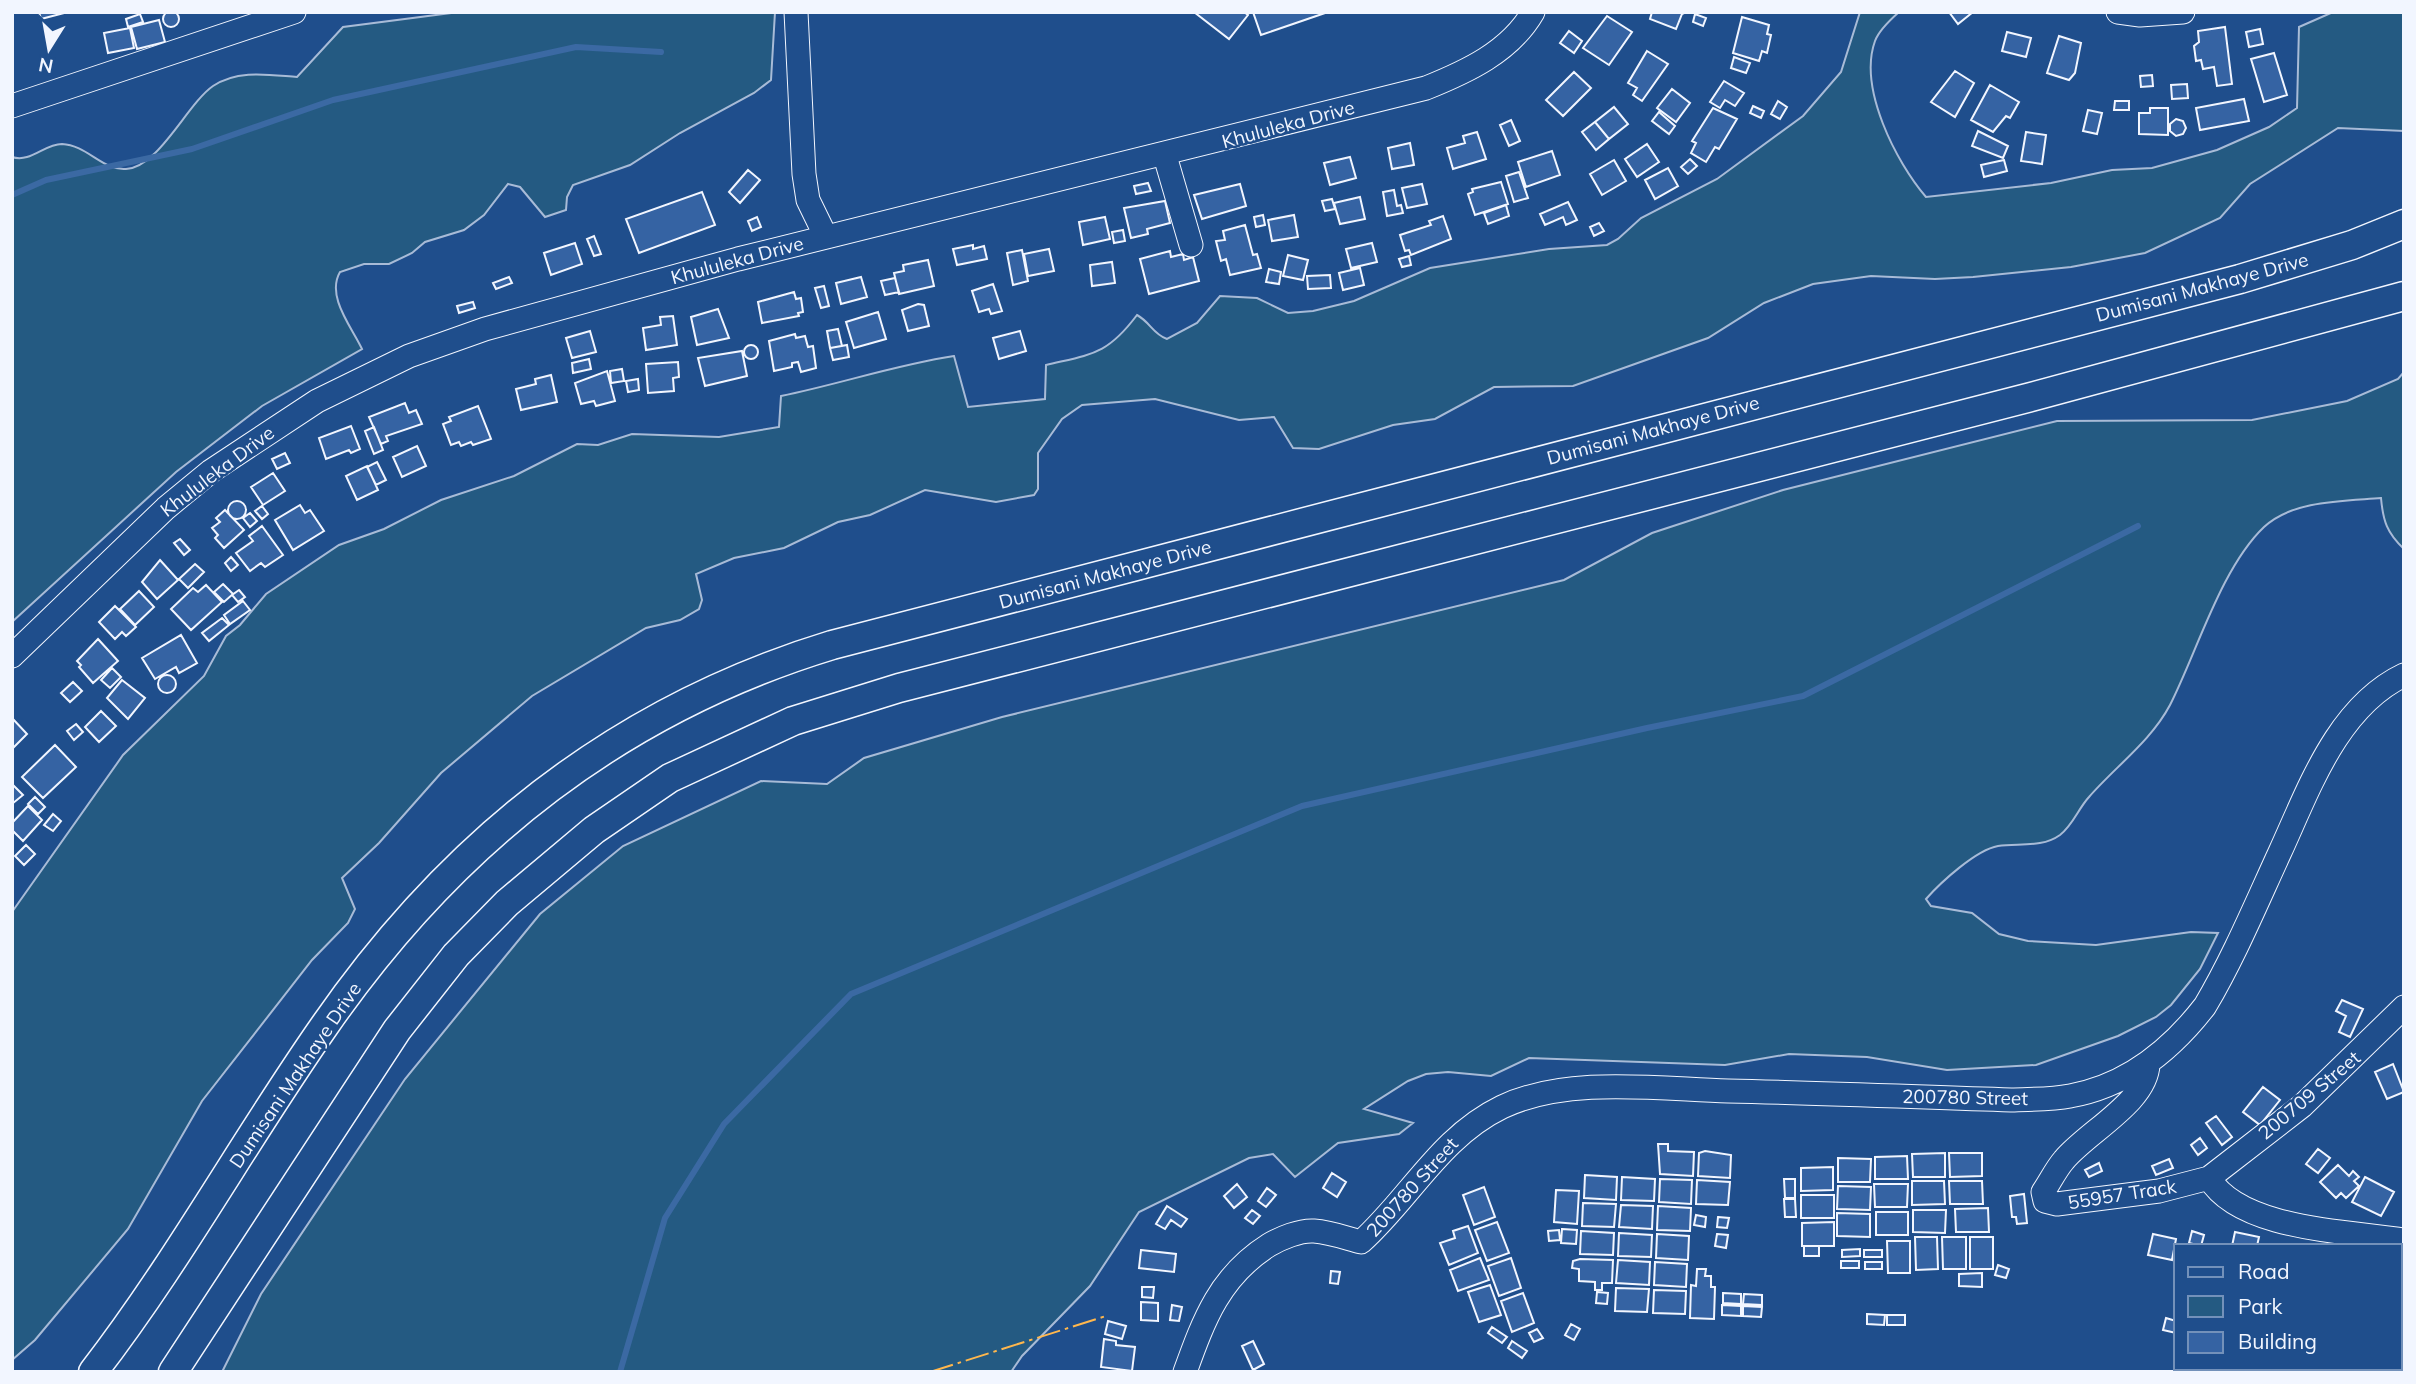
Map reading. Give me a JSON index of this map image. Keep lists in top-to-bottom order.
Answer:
{
  "streets": {
    "main road": ["Dumisani Makhaye Drive"],
    "street": [
      "Khululeka Drive",
      "200709 Street",
      "200780 Street",
      "55957 Track"
    ]
  },
  "crossings": [
    ["200709 Street", "55957 Track"],
    ["200780 Street", "55957 Track"]
  ],
  "legend": ["Road", "Park", "Building"],
  "north": "bottom"
}
